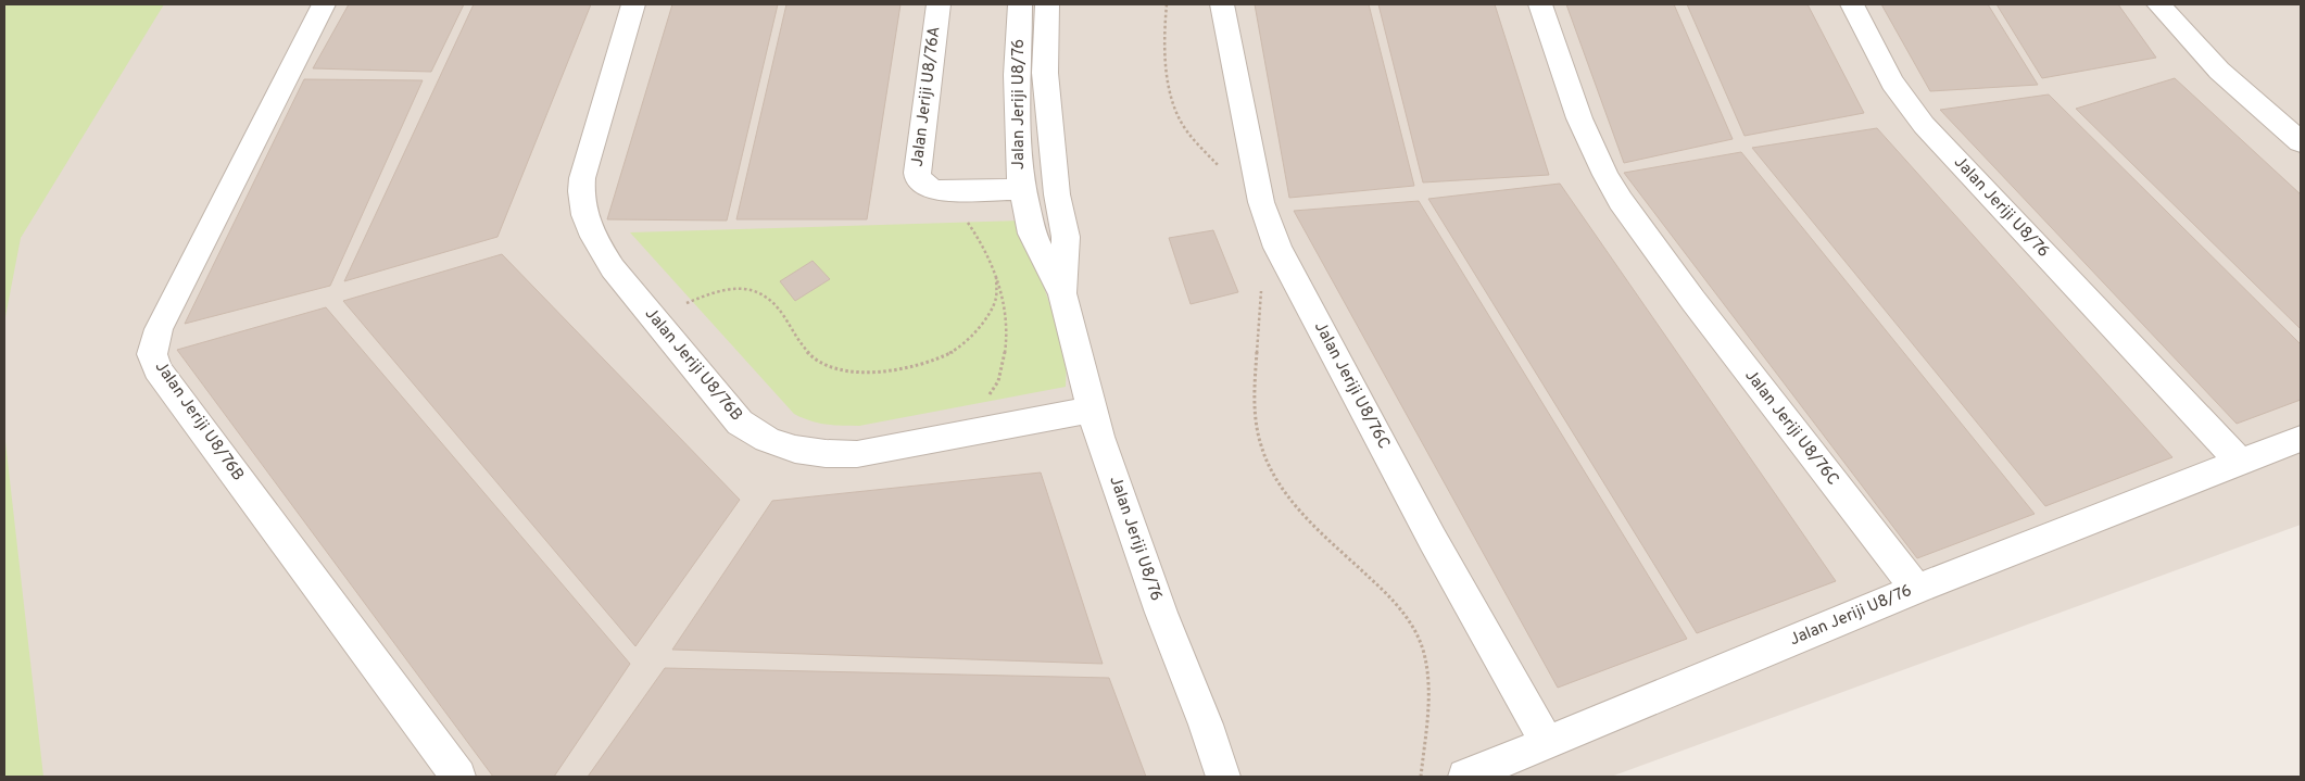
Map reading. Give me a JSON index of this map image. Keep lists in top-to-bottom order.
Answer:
{
  "streets": {
    "street": [
      "Jalan Jeriji U8/76A",
      "Jalan Jeriji U8/76",
      "Jalan Jeriji U8/76B",
      "Jalan Jeriji U8/76C"
    ]
  },
  "crossings": [
    ["Jalan Jeriji U8/76A", "Jalan Jeriji U8/76"],
    ["Jalan Jeriji U8/76", "Jalan Jeriji U8/76B"],
    ["Jalan Jeriji U8/76", "Jalan Jeriji U8/76C"]
  ]
}
